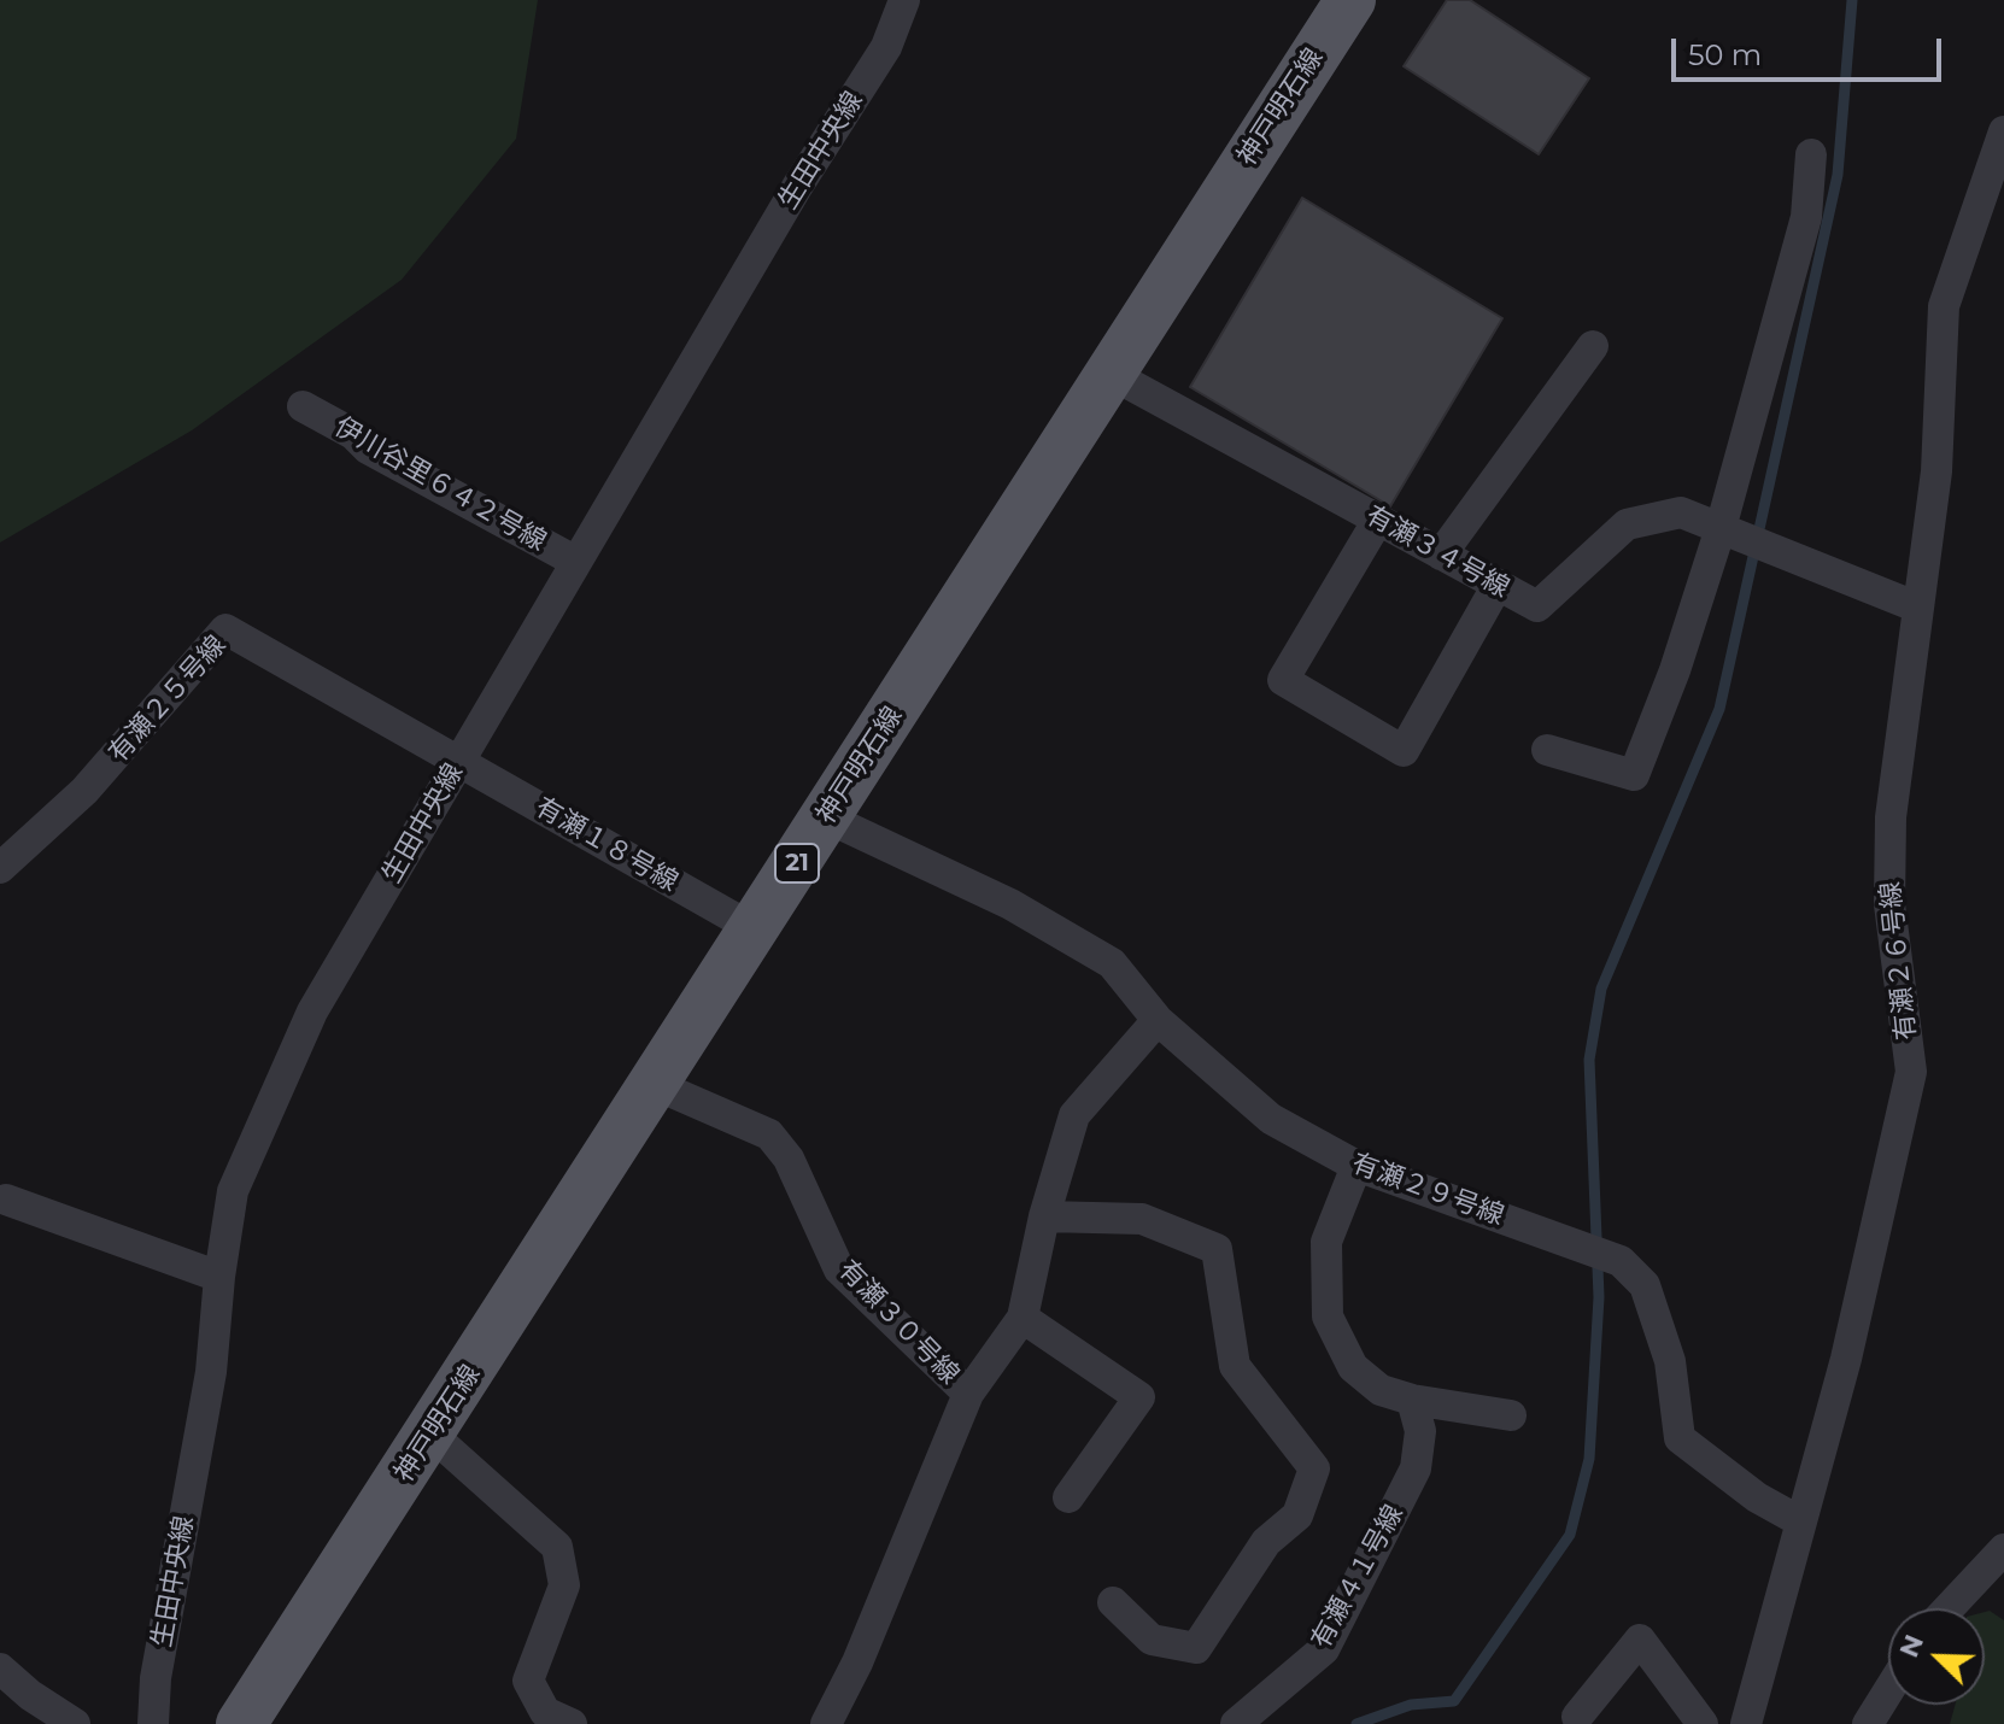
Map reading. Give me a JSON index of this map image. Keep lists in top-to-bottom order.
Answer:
{
  "streets": {
    "main road": ["神戸明石線", "21"],
    "street": [
      "生田中央線",
      "伊川谷里６４２号線",
      "有瀬３４号線",
      "有瀬２５号線",
      "有瀬１８号線",
      "有瀬２６号線",
      "有瀬２９号線",
      "有瀬３０号線",
      "有瀬４１号線"
    ]
  },
  "crossings": [
    ["神戸明石線", "有瀬３４号線"],
    ["神戸明石線", "有瀬１８号線"],
    ["神戸明石線", "有瀬２９号線"],
    ["神戸明石線", "有瀬３０号線"],
    ["生田中央線", "伊川谷里６４２号線"],
    ["生田中央線", "有瀬２５号線"],
    ["生田中央線", "有瀬１８号線"],
    ["有瀬３４号線", "有瀬２６号線"],
    ["有瀬２５号線", "有瀬１８号線"],
    ["有瀬２６号線", "有瀬２９号線"],
    ["有瀬２９号線", "有瀬３０号線"]
  ],
  "scale_bar": "50 m",
  "north": "top left"
}
